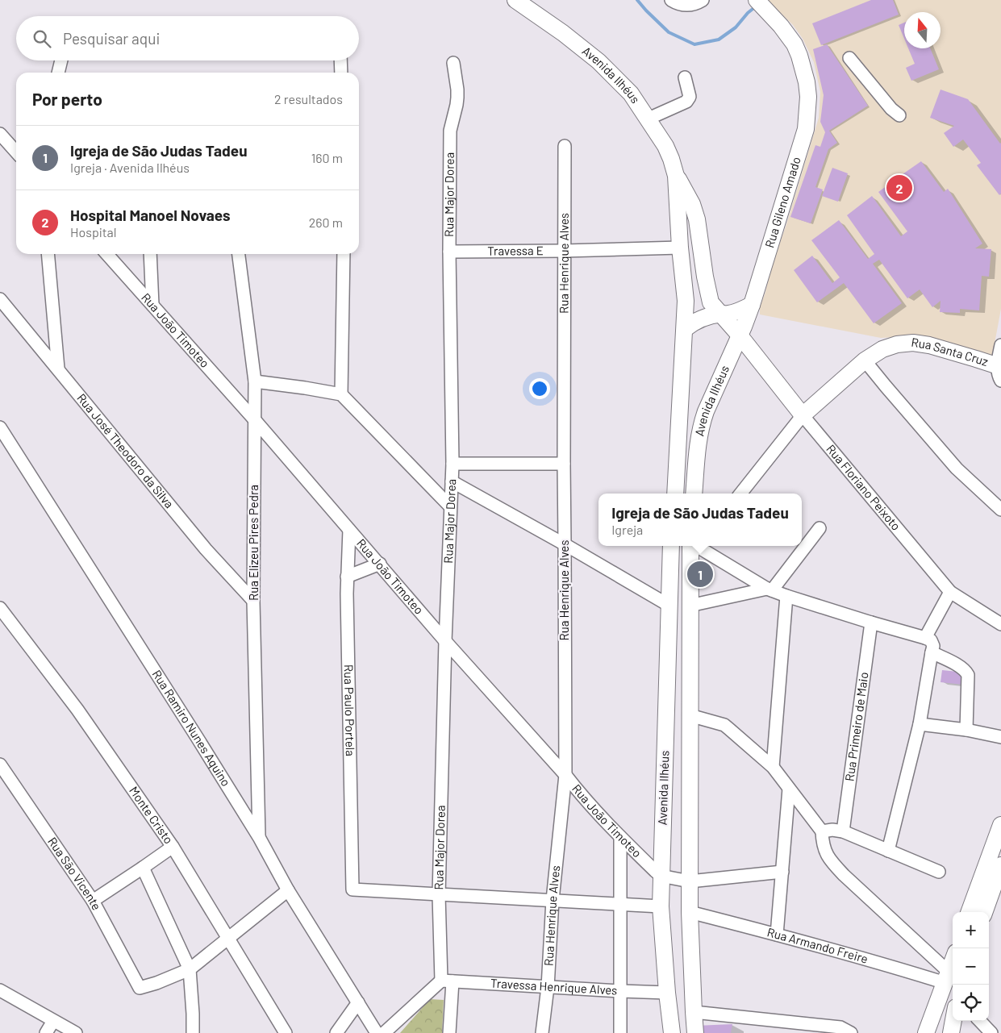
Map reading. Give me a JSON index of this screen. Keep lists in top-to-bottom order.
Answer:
{
  "streets": {
    "main road": [
      "Avenida Ilhéus",
      "Rua Gileno Amado",
      "Rua Santa Cruz",
      "Rua Floriano Peixoto"
    ],
    "street": [
      "Rua Major Dorea",
      "Travessa E",
      "Rua Henrique Alves",
      "Rua João Timoteo",
      "Rua José Theodoro da Silva",
      "Rua Elizeu Pires Pedra",
      "Rua Paulo Portela",
      "Rua Primeiro de Maio",
      "Rua Ramiro Nunes Aquino",
      "Monte Cristo",
      "Rua São Vicente",
      "Rua Armando Freire",
      "Travessa Henrique Alves"
    ]
  },
  "crossings": [
    ["Avenida Ilhéus", "Rua Gileno Amado"],
    ["Avenida Ilhéus", "Travessa E"],
    ["Avenida Ilhéus", "Rua João Timoteo"],
    ["Avenida Ilhéus", "Rua Floriano Peixoto"],
    ["Avenida Ilhéus", "Rua Armando Freire"],
    ["Avenida Ilhéus", "Travessa Henrique Alves"],
    ["Rua Major Dorea", "Travessa E"],
    ["Rua Major Dorea", "Rua João Timoteo"],
    ["Rua Major Dorea", "Rua Paulo Portela"],
    ["Rua Major Dorea", "Travessa Henrique Alves"],
    ["Rua Gileno Amado", "Rua Floriano Peixoto"],
    ["Travessa E", "Rua Henrique Alves"],
    ["Rua Henrique Alves", "Rua João Timoteo"],
    ["Rua Henrique Alves", "Travessa Henrique Alves"],
    ["Rua João Timoteo", "Rua Elizeu Pires Pedra"],
    ["Rua João Timoteo", "Rua Paulo Portela"],
    ["Rua Santa Cruz", "Rua Floriano Peixoto"],
    ["Rua José Theodoro da Silva", "Rua Elizeu Pires Pedra"],
    ["Rua Elizeu Pires Pedra", "Rua Ramiro Nunes Aquino"]
  ],
  "north": "top",
  "page": {
    "search": "Pesquisar aqui",
    "heading": ["Por perto", "2 resultados"],
    "list": [
      {
        "mark": "1",
        "name": "Igreja de São Judas Tadeu",
        "note": "Igreja · Avenida Ilhéus",
        "value": "160 m"
      },
      {
        "mark": "2",
        "name": "Hospital Manoel Novaes",
        "note": "Hospital",
        "value": "260 m"
      }
    ],
    "pins": ["2", "1"],
    "popup": ["Igreja de São Judas Tadeu", "Igreja"],
    "map_buttons": ["+", "−"]
  }
}
